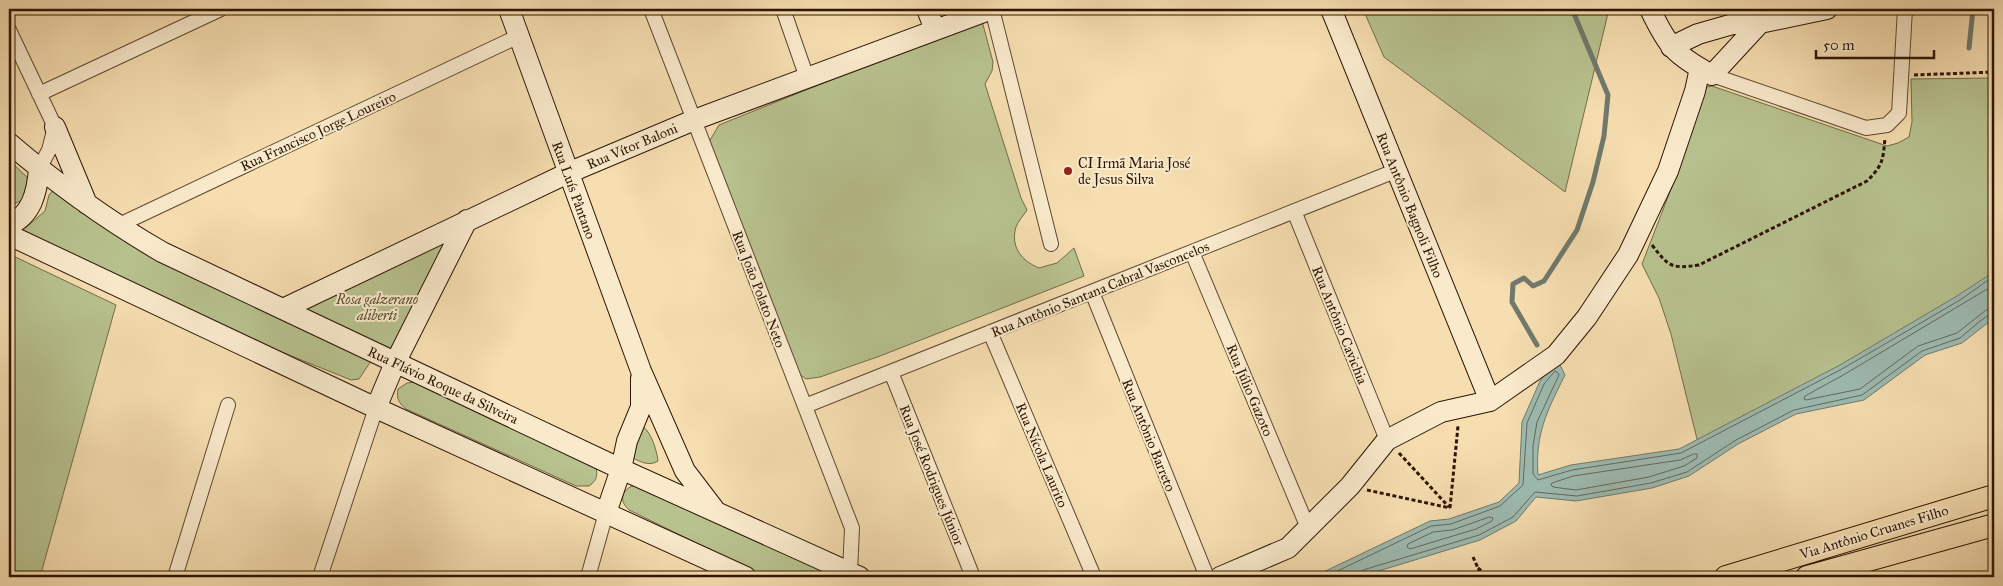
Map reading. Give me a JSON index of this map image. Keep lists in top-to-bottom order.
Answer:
{
  "streets": {
    "main road": ["Via Antônio Cruanes Filho"],
    "street": [
      "Rua Francisco Jorge Loureiro",
      "Rua Vítor Baloni",
      "Rua Luís Pântano",
      "Rua Antônio Bagnoli Filho",
      "Rua João Polato Neto",
      "Rua Antônio Santana Cabral Vasconcelos",
      "Rua Antônio Cavichia",
      "Rua Flávio Roque da Silveira",
      "Rua Júlio Gazoto",
      "Rua Antônio Barreto",
      "Rua Nícola Laurito",
      "Rua José Rodrigues Júnior"
    ]
  },
  "crossings": [
    ["Rua Francisco Jorge Loureiro", "Rua Luís Pântano"],
    ["Rua Francisco Jorge Loureiro", "Rua Flávio Roque da Silveira"],
    ["Rua Vítor Baloni", "Rua Luís Pântano"],
    ["Rua Vítor Baloni", "Rua João Polato Neto"],
    ["Rua Vítor Baloni", "Rua Flávio Roque da Silveira"],
    ["Rua Luís Pântano", "Rua Flávio Roque da Silveira"],
    ["Rua Antônio Bagnoli Filho", "Rua Antônio Santana Cabral Vasconcelos"],
    ["Rua João Polato Neto", "Rua Antônio Santana Cabral Vasconcelos"],
    ["Rua João Polato Neto", "Rua Flávio Roque da Silveira"],
    ["Rua Antônio Santana Cabral Vasconcelos", "Rua Antônio Cavichia"],
    ["Rua Antônio Santana Cabral Vasconcelos", "Rua Júlio Gazoto"],
    ["Rua Antônio Santana Cabral Vasconcelos", "Rua Antônio Barreto"],
    ["Rua Antônio Santana Cabral Vasconcelos", "Rua Nícola Laurito"],
    ["Rua Antônio Santana Cabral Vasconcelos", "Rua José Rodrigues Júnior"]
  ],
  "parks": ["Rosa galzerano aliberti"],
  "places": ["CI Irmã Maria José de Jesus Silva"],
  "scale_bar": "50 m"
}
